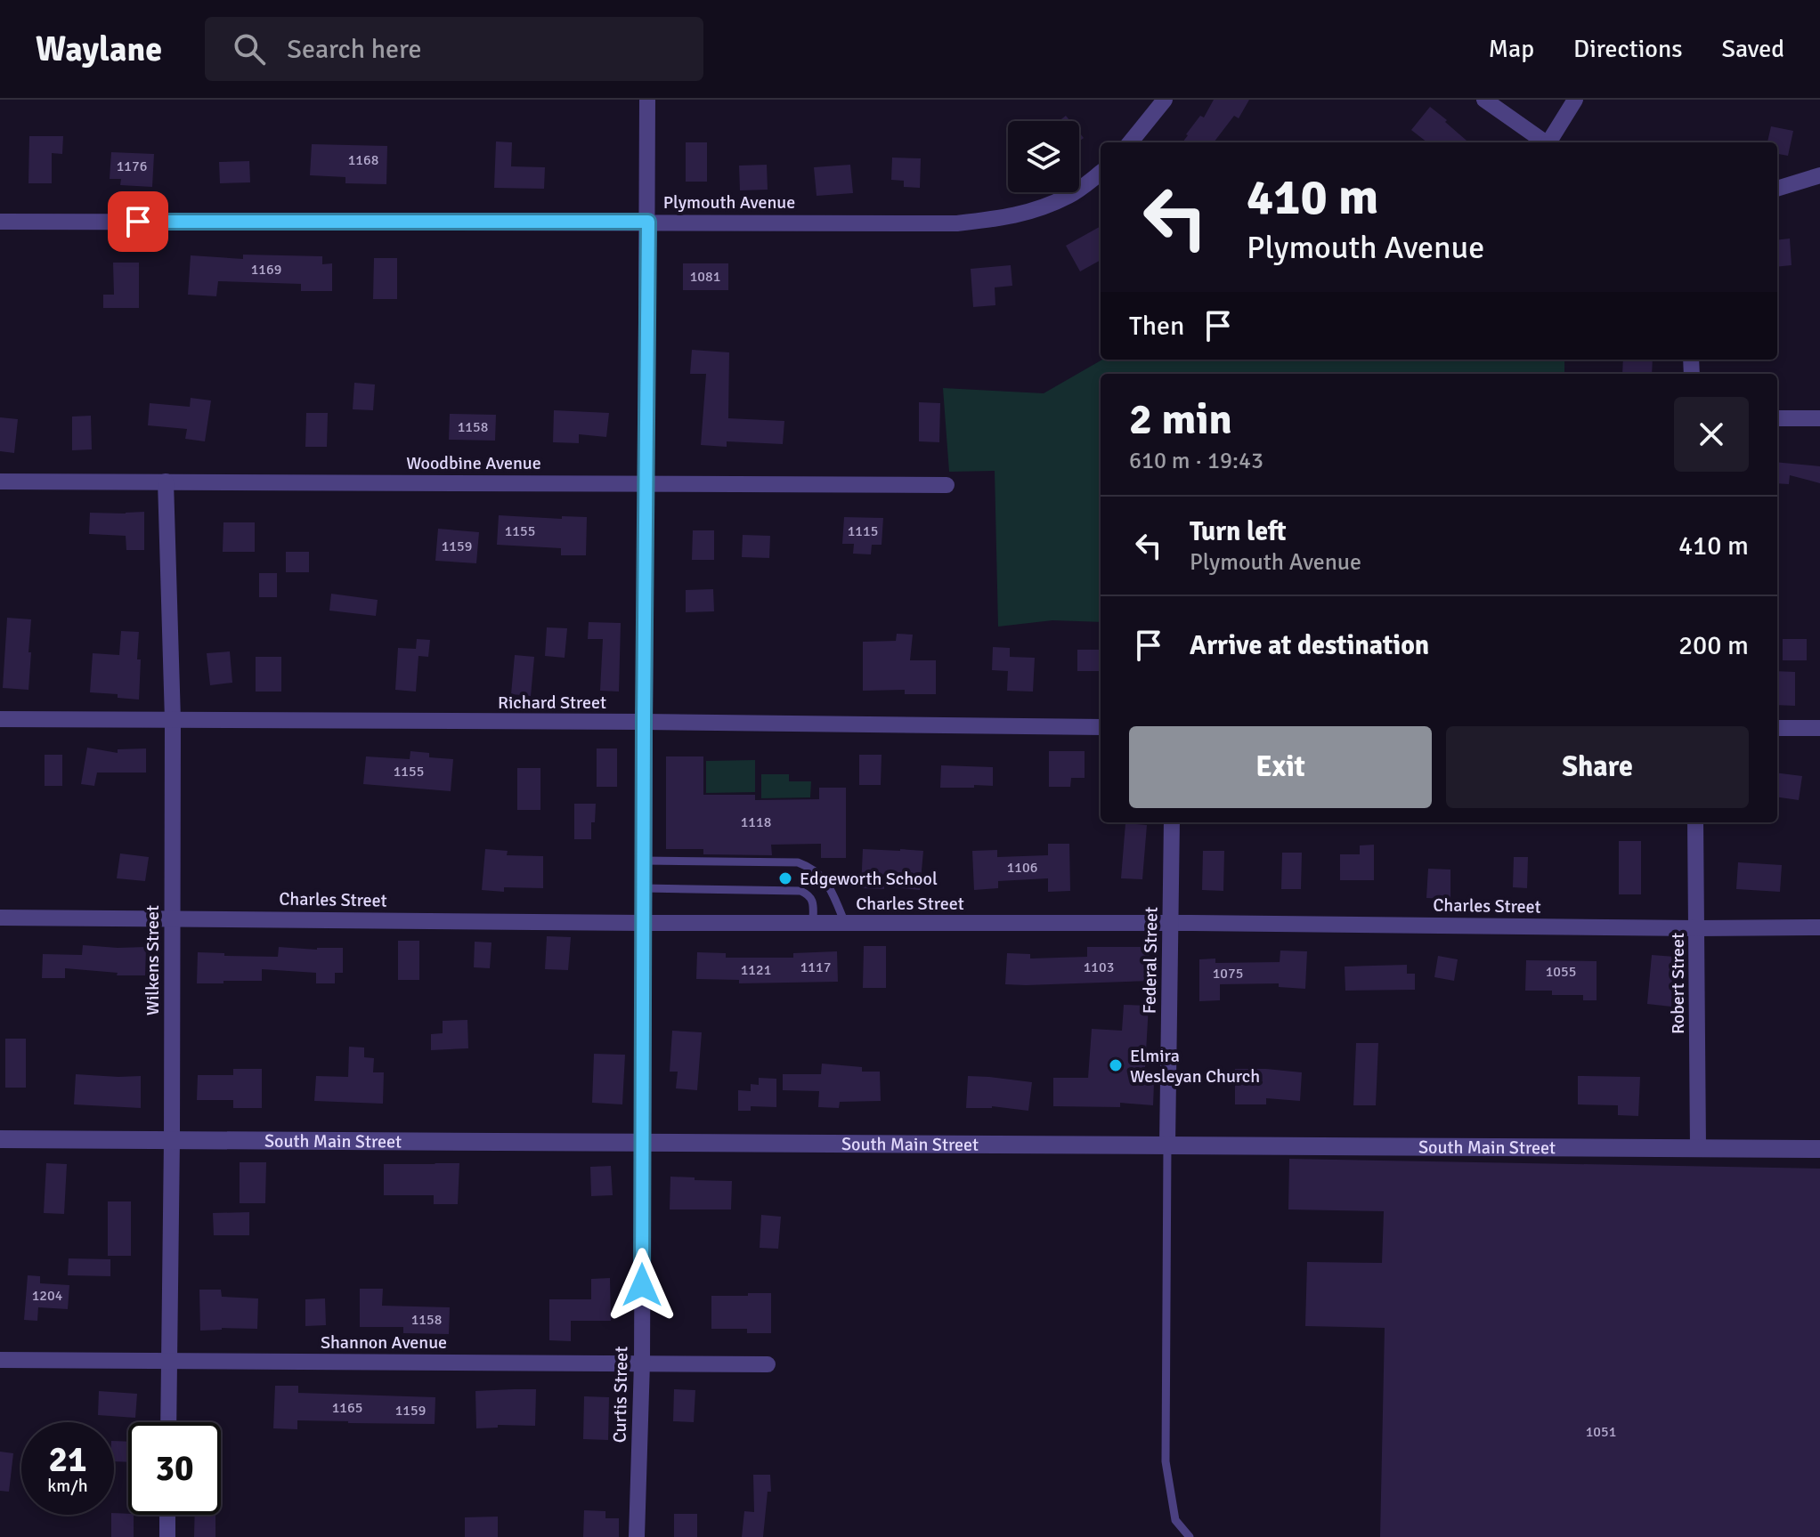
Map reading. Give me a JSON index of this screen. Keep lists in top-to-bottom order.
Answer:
{
  "streets": {
    "street": [
      "Plymouth Avenue",
      "Woodbine Avenue",
      "Richard Street",
      "Charles Street",
      "Wilkens Street",
      "Federal Street",
      "Robert Street",
      "South Main Street",
      "Shannon Avenue",
      "Curtis Street"
    ]
  },
  "crossings": [
    ["Plymouth Avenue", "Curtis Street"],
    ["Woodbine Avenue", "Wilkens Street"],
    ["Woodbine Avenue", "Curtis Street"],
    ["Richard Street", "Wilkens Street"],
    ["Richard Street", "Curtis Street"],
    ["Charles Street", "Wilkens Street"],
    ["Charles Street", "Federal Street"],
    ["Charles Street", "Robert Street"],
    ["Charles Street", "Curtis Street"],
    ["Wilkens Street", "South Main Street"],
    ["Wilkens Street", "Shannon Avenue"],
    ["Federal Street", "South Main Street"],
    ["Robert Street", "South Main Street"],
    ["South Main Street", "Curtis Street"],
    ["Shannon Avenue", "Curtis Street"]
  ],
  "places": ["Edgeworth School", "Elmira Wesleyan Church"],
  "house_numbers": [
    "1168",
    "1176",
    "1169",
    "1081",
    "1158",
    "1155",
    "1115",
    "1159",
    "1155",
    "1118",
    "1106",
    "1117",
    "1103",
    "1121",
    "1055",
    "1075",
    "1204",
    "1158",
    "1165",
    "1159",
    "1051"
  ],
  "page": {
    "header": "Waylane",
    "search": "Search here",
    "nav": ["Map", "Directions", "Saved"],
    "turn": ["410 m", "Plymouth Avenue"],
    "then": "Then",
    "heading": ["2 min", "610 m · 19:43"],
    "list": [
      {
        "name": "Turn left",
        "note": "Plymouth Avenue",
        "value": "410 m"
      },
      {
        "name": "Arrive at destination",
        "value": "200 m"
      }
    ],
    "buttons": ["Exit", "Share"],
    "speed": "21 km/h",
    "limit": "30"
  }
}
